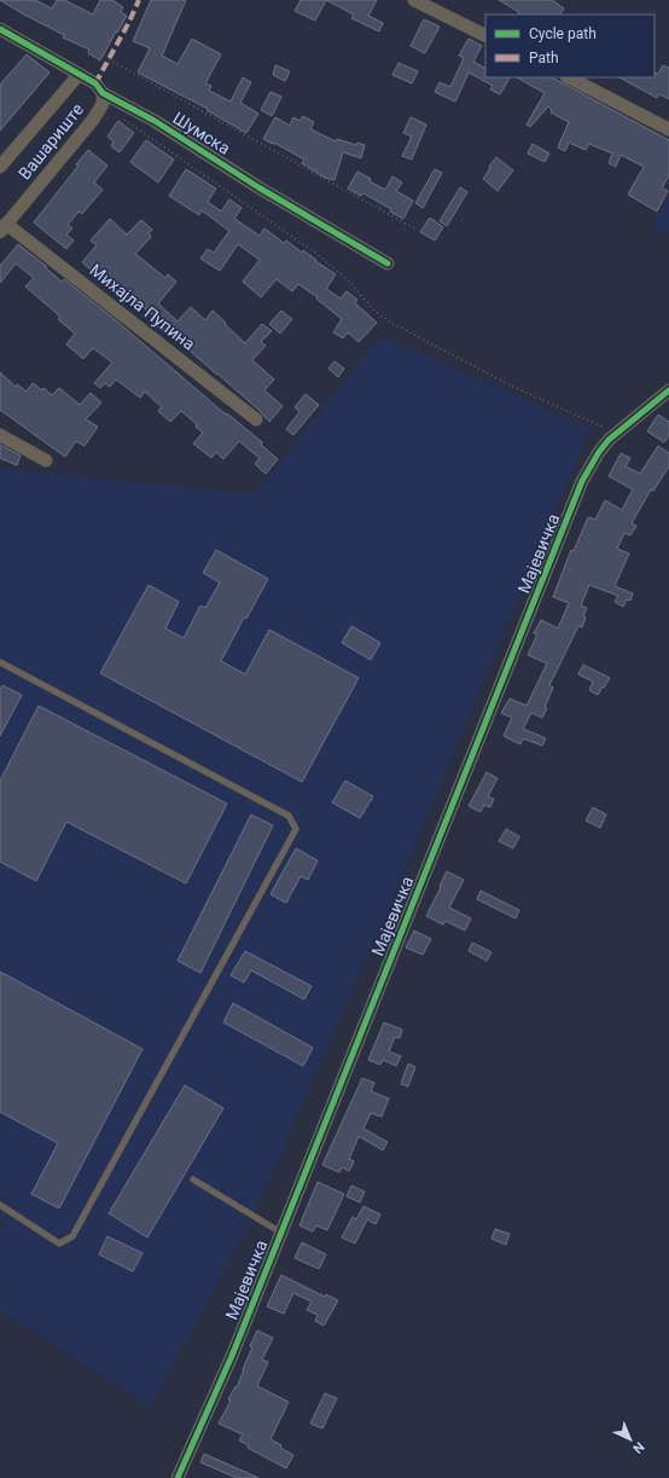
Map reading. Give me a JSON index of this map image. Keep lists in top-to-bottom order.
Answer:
{
  "streets": {
    "street": [
      "Шумска",
      "Вашариште",
      "Михајла Пупина",
      "Мајевичка"
    ]
  },
  "crossings": [
    ["Шумска", "Вашариште"],
    ["Вашариште", "Михајла Пупина"]
  ],
  "legend": ["Cycle path", "Path"],
  "north": "bottom right"
}
